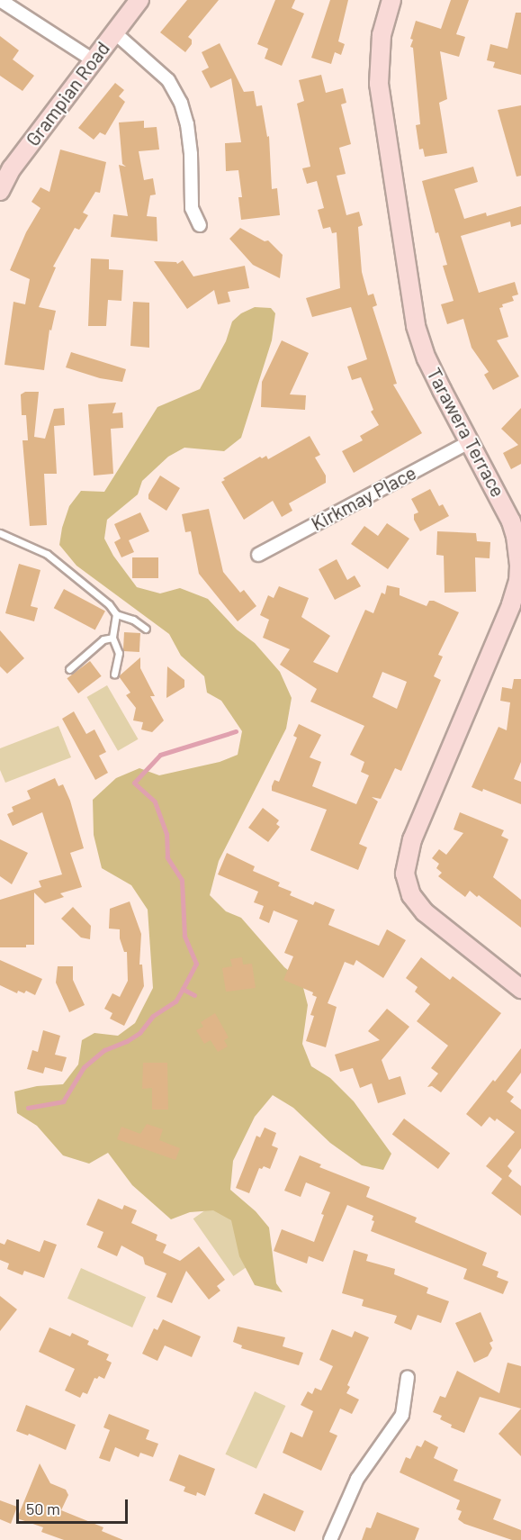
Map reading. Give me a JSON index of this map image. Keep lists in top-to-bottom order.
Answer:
{
  "streets": {
    "street": ["Grampian Road", "Tarawera Terrace", "Kirkmay Place"]
  },
  "crossings": [
    ["Tarawera Terrace", "Kirkmay Place"]
  ],
  "scale_bar": "50 m"
}
